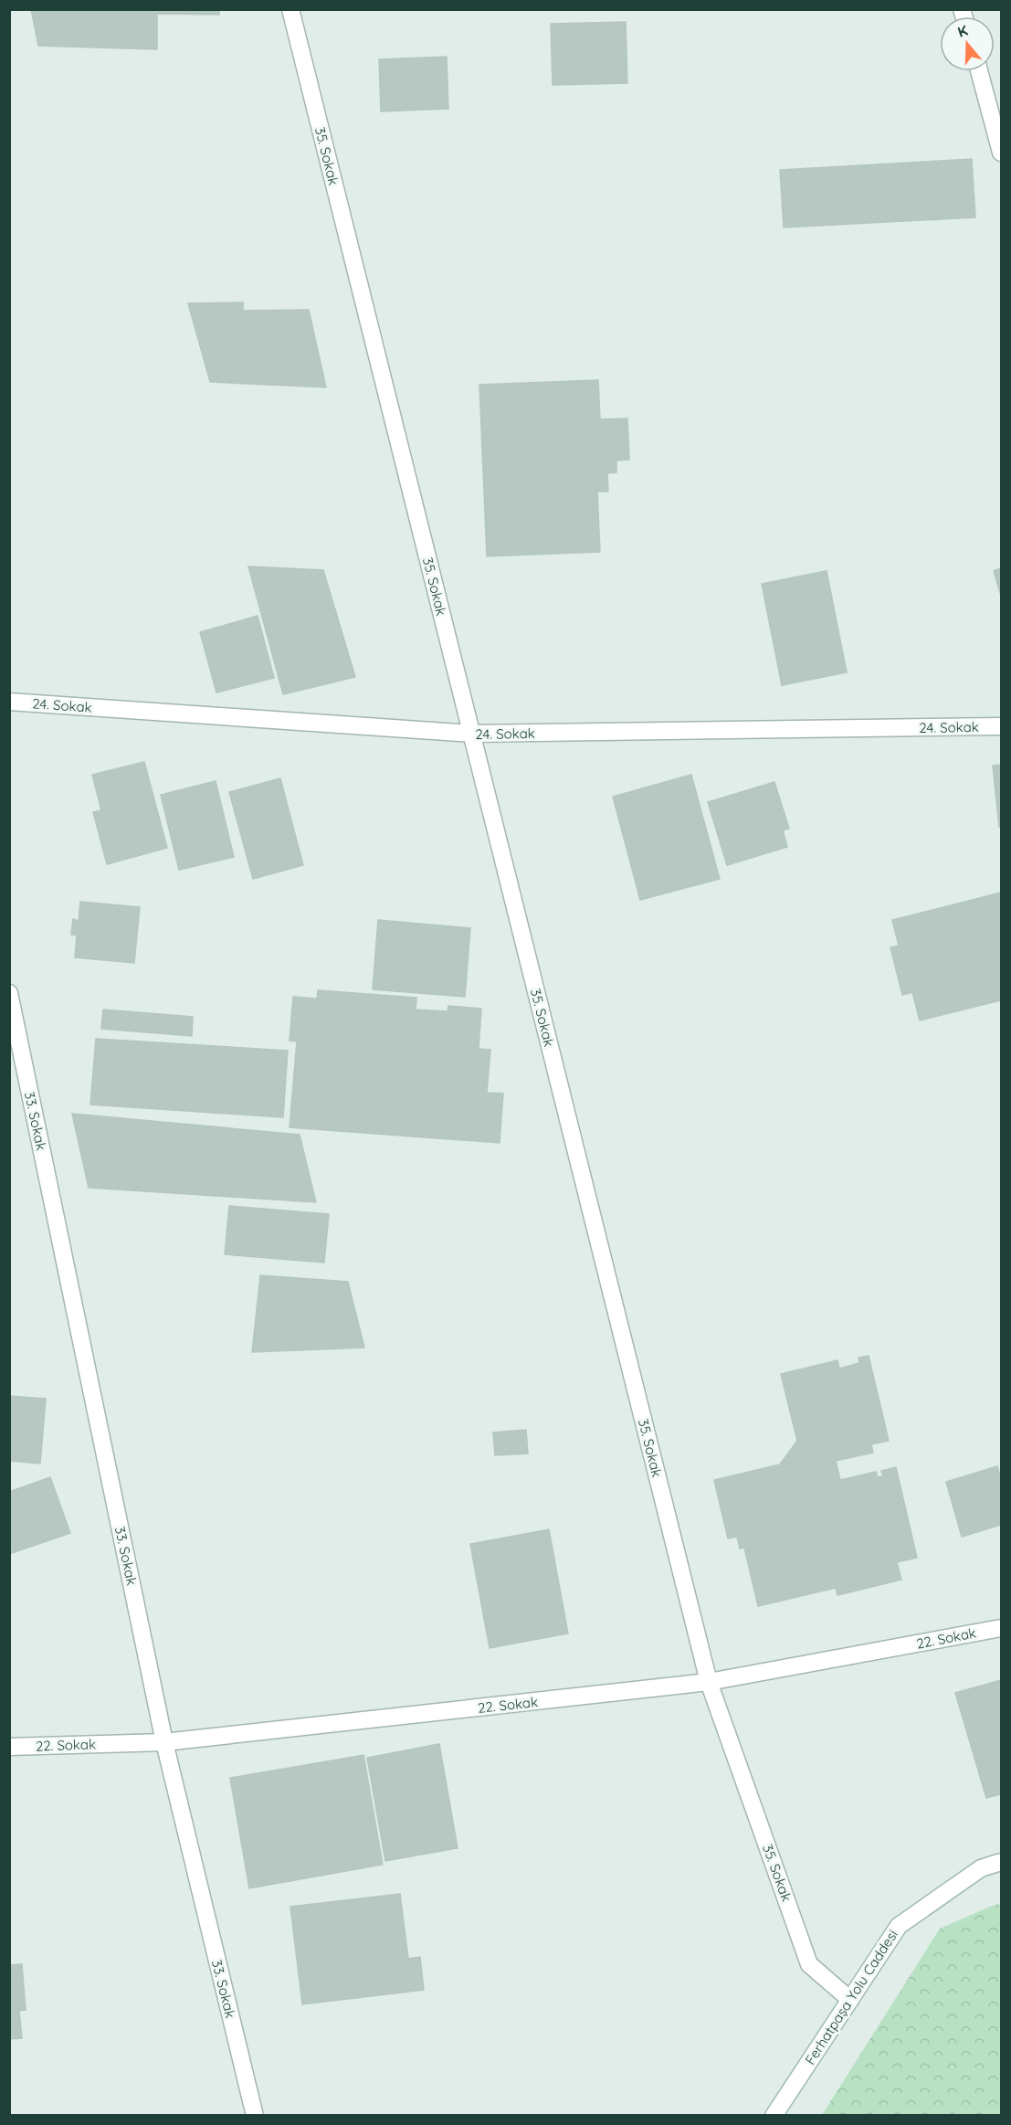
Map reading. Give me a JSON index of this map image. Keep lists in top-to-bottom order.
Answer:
{
  "streets": {
    "street": [
      "35. Sokak",
      "24. Sokak",
      "33. Sokak",
      "22. Sokak",
      "Ferhatpaşa Yolu Caddesi"
    ]
  },
  "crossings": [
    ["35. Sokak", "24. Sokak"],
    ["35. Sokak", "22. Sokak"],
    ["35. Sokak", "Ferhatpaşa Yolu Caddesi"],
    ["33. Sokak", "22. Sokak"]
  ],
  "north": "top"
}
